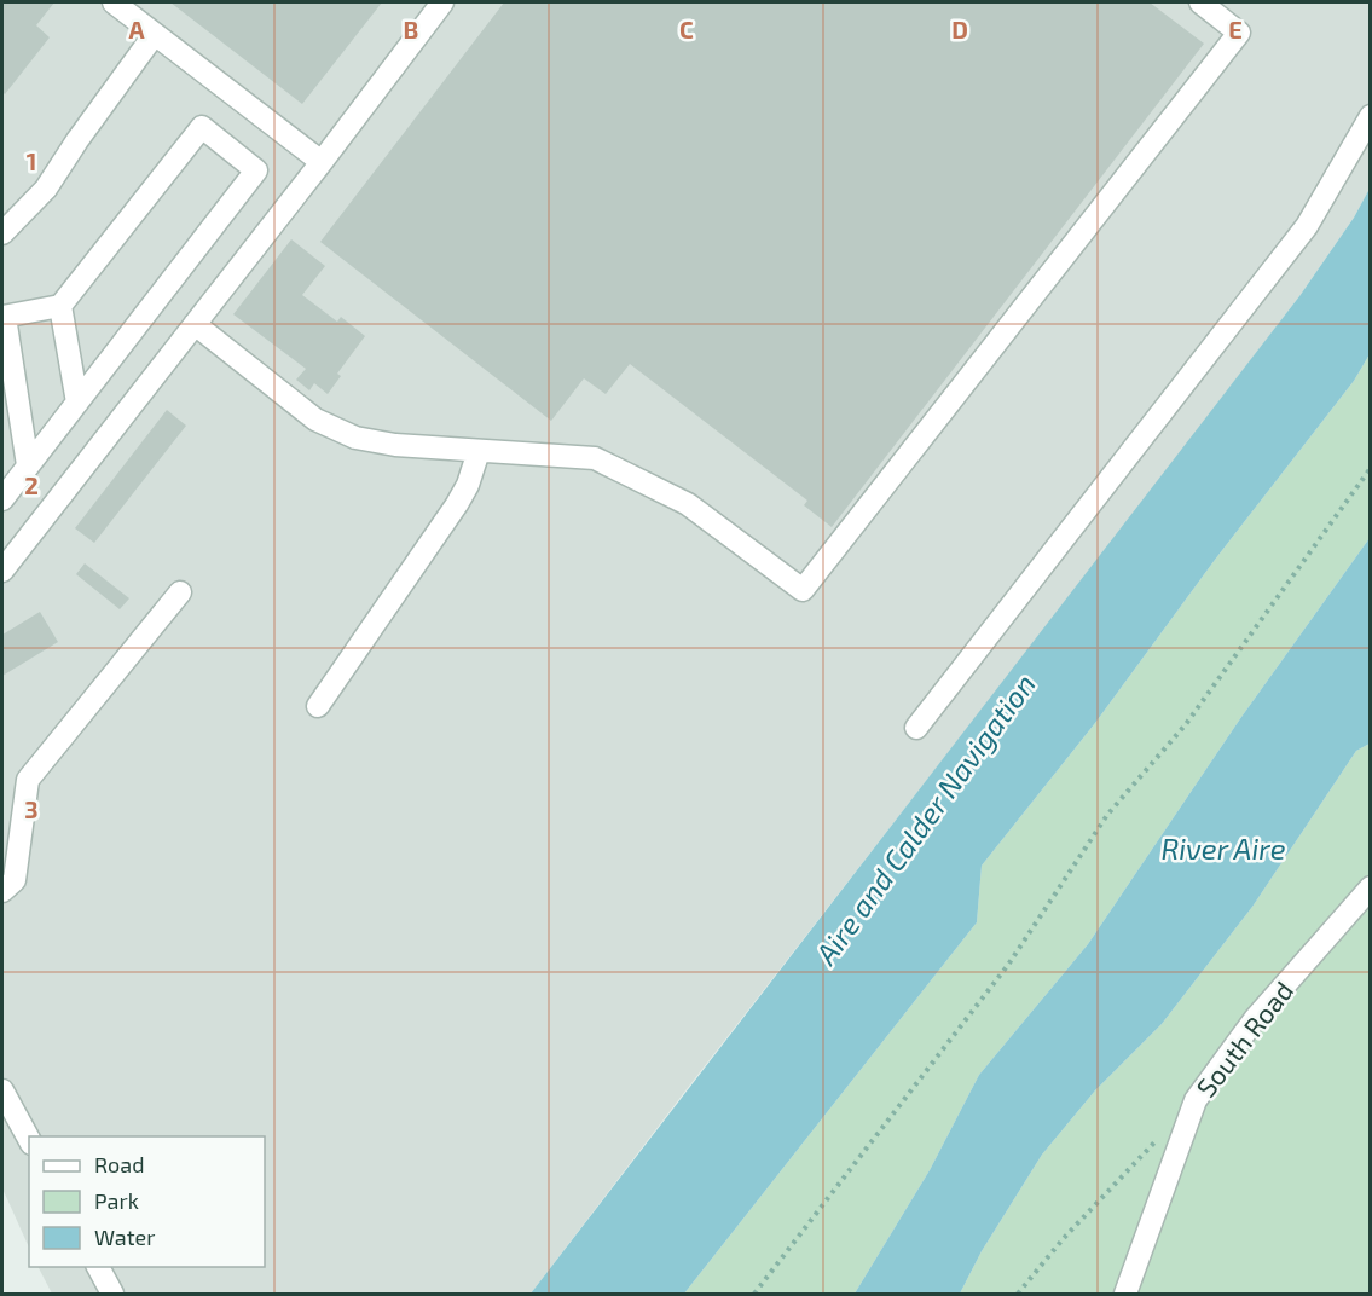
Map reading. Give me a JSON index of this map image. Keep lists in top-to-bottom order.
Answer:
{
  "streets": {
    "lane": ["South Road"]
  },
  "water": ["Aire and Calder Navigation", "River Aire"],
  "legend": ["Road", "Park", "Water"],
  "grid": {
    "columns": [
      "A",
      "B",
      "C",
      "D",
      "E"
    ],
    "rows": ["1", "2", "3"]
  }
}
